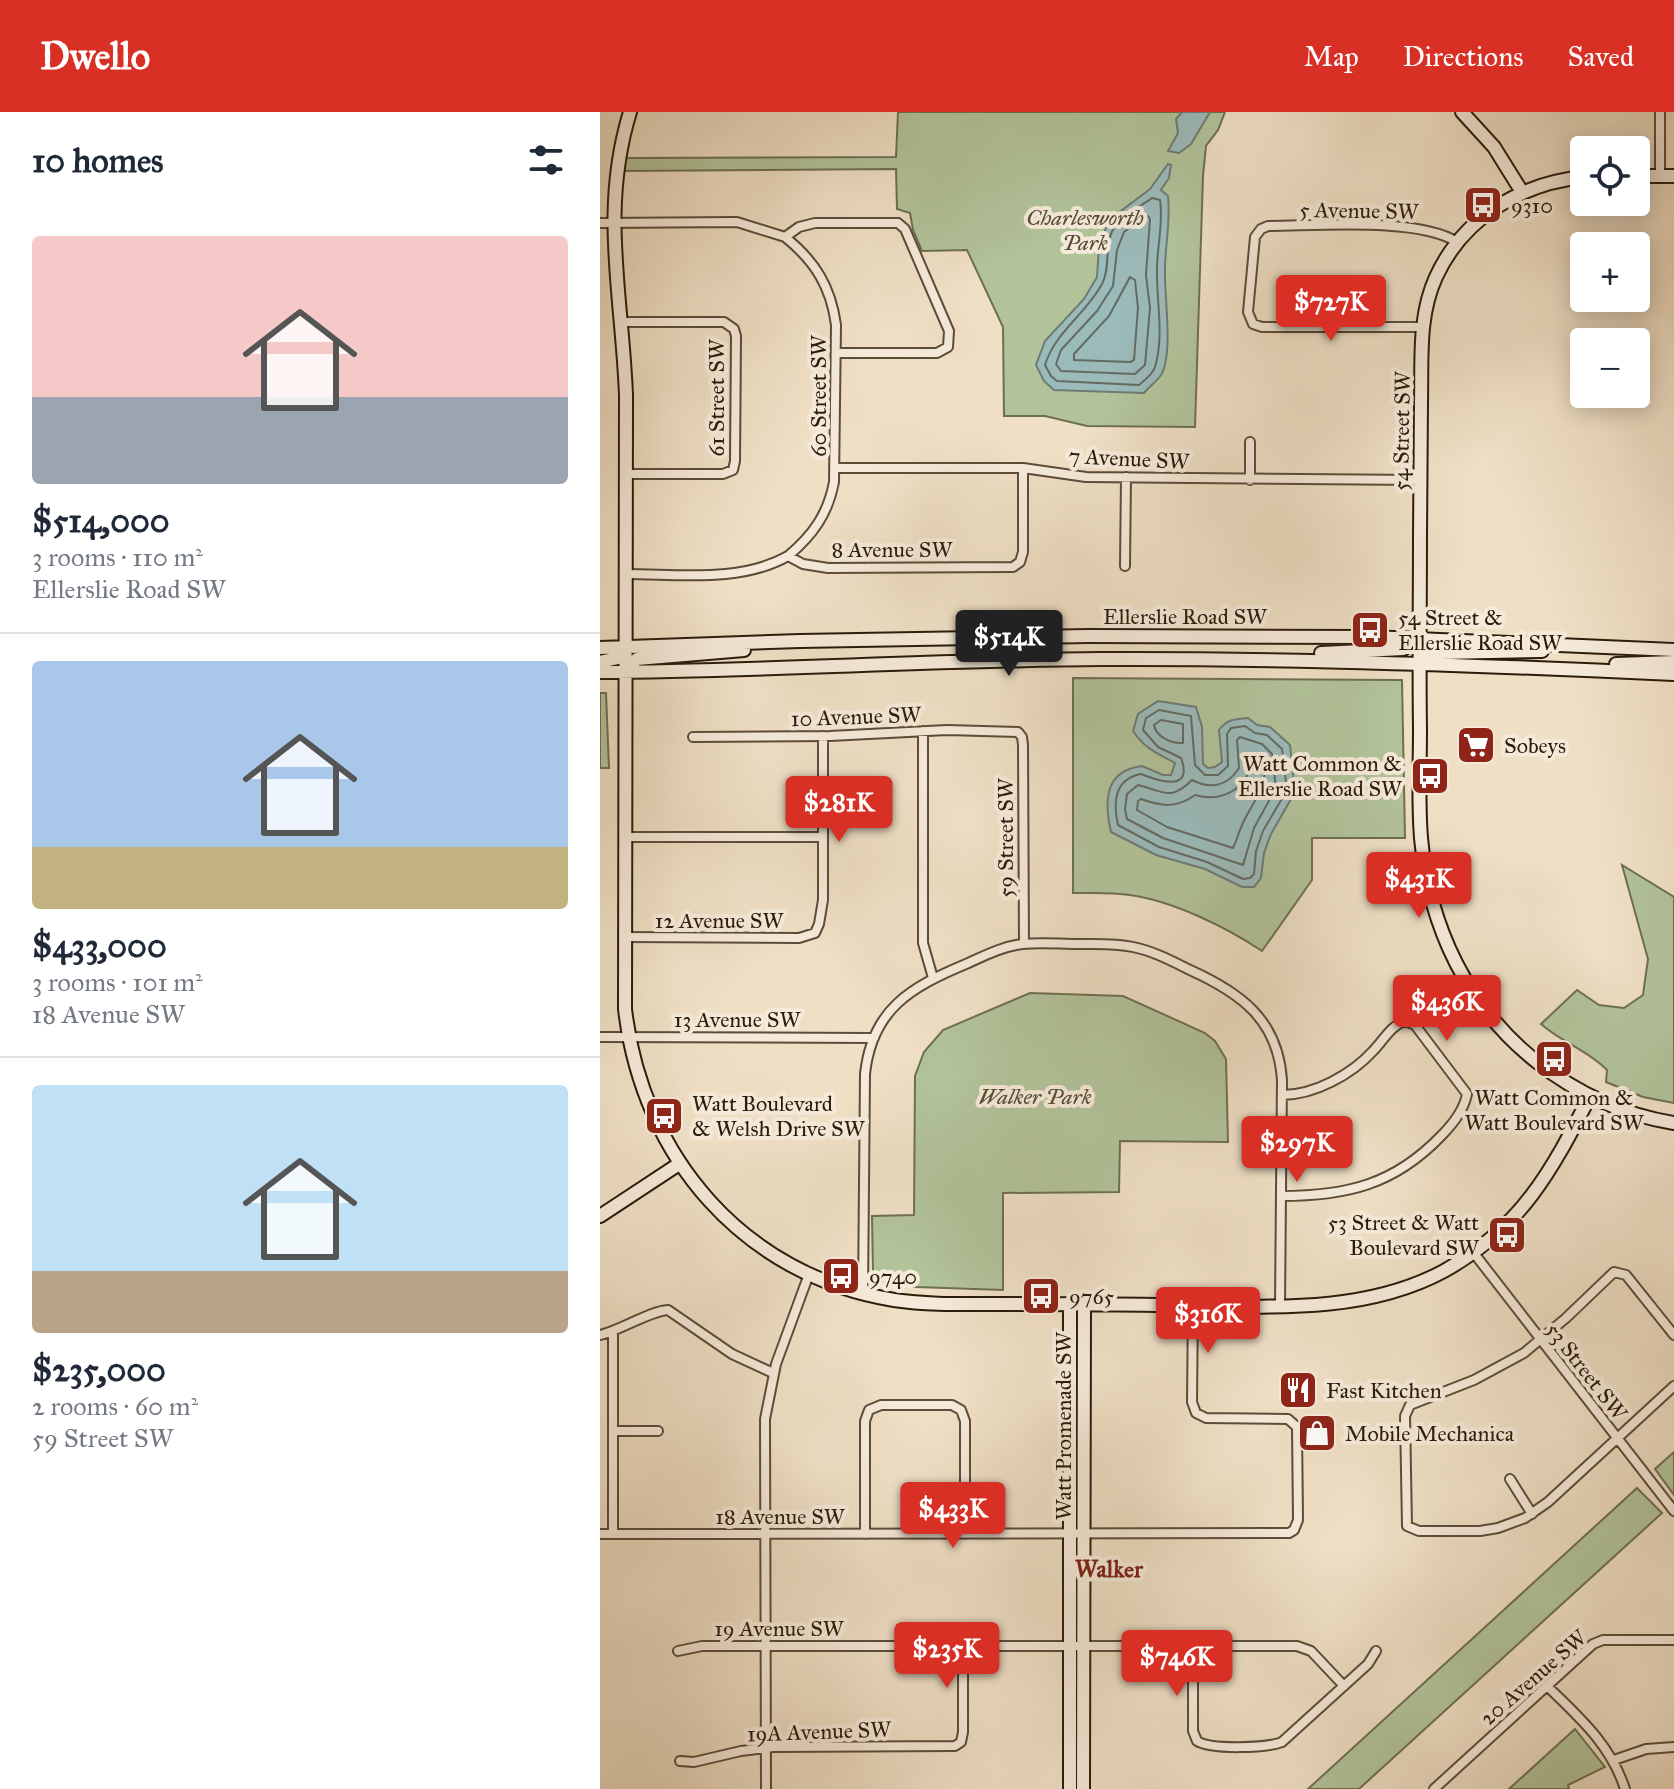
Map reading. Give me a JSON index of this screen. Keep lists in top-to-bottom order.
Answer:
{
  "streets": {
    "street": [
      "5 Avenue SW",
      "60 Street SW",
      "61 Street SW",
      "54 Street SW",
      "7 Avenue SW",
      "8 Avenue SW",
      "Ellerslie Road SW",
      "10 Avenue SW",
      "59 Street SW",
      "12 Avenue SW",
      "13 Avenue SW",
      "53 Street SW",
      "Watt Promenade SW",
      "18 Avenue SW",
      "19 Avenue SW",
      "20 Avenue SW",
      "19A Avenue SW"
    ]
  },
  "crossings": [
    ["5 Avenue SW", "54 Street SW"],
    ["60 Street SW", "7 Avenue SW"],
    ["60 Street SW", "8 Avenue SW"],
    ["54 Street SW", "7 Avenue SW"],
    ["54 Street SW", "Ellerslie Road SW"],
    ["7 Avenue SW", "8 Avenue SW"],
    ["10 Avenue SW", "59 Street SW"],
    ["Watt Promenade SW", "18 Avenue SW"],
    ["Watt Promenade SW", "19 Avenue SW"],
    ["19 Avenue SW", "19A Avenue SW"]
  ],
  "districts": ["Walker"],
  "parks": ["Charlesworth Park", "Walker Park"],
  "places": {
    "bus stop": [
      "9310",
      "54 Street & Ellerslie Road SW",
      "Watt Common & Ellerslie Road SW",
      "Watt Common & Watt Boulevard SW",
      "Watt Boulevard & Welsh Drive SW",
      "53 Street & Watt Boulevard SW",
      "9740",
      "9765"
    ],
    "supermarket": ["Sobeys"],
    "restaurant": ["Fast Kitchen"],
    "shop": ["Mobile Mechanica"]
  },
  "page": {
    "header": "Dwello",
    "nav": ["Map", "Directions", "Saved"],
    "heading": "10 homes",
    "map_buttons": ["+", "−"],
    "list": [
      {
        "name": "$514,000",
        "note": "3 rooms · 110 m² · Ellerslie Road SW"
      },
      {
        "name": "$433,000",
        "note": "3 rooms · 101 m² · 18 Avenue SW"
      },
      {
        "name": "$235,000",
        "note": "2 rooms · 60 m² · 59 Street SW"
      }
    ],
    "price": [
      "$727K",
      "$514K",
      "$281K",
      "$431K",
      "$436K",
      "$297K",
      "$316K",
      "$433K",
      "$235K",
      "$746K"
    ]
  }
}
